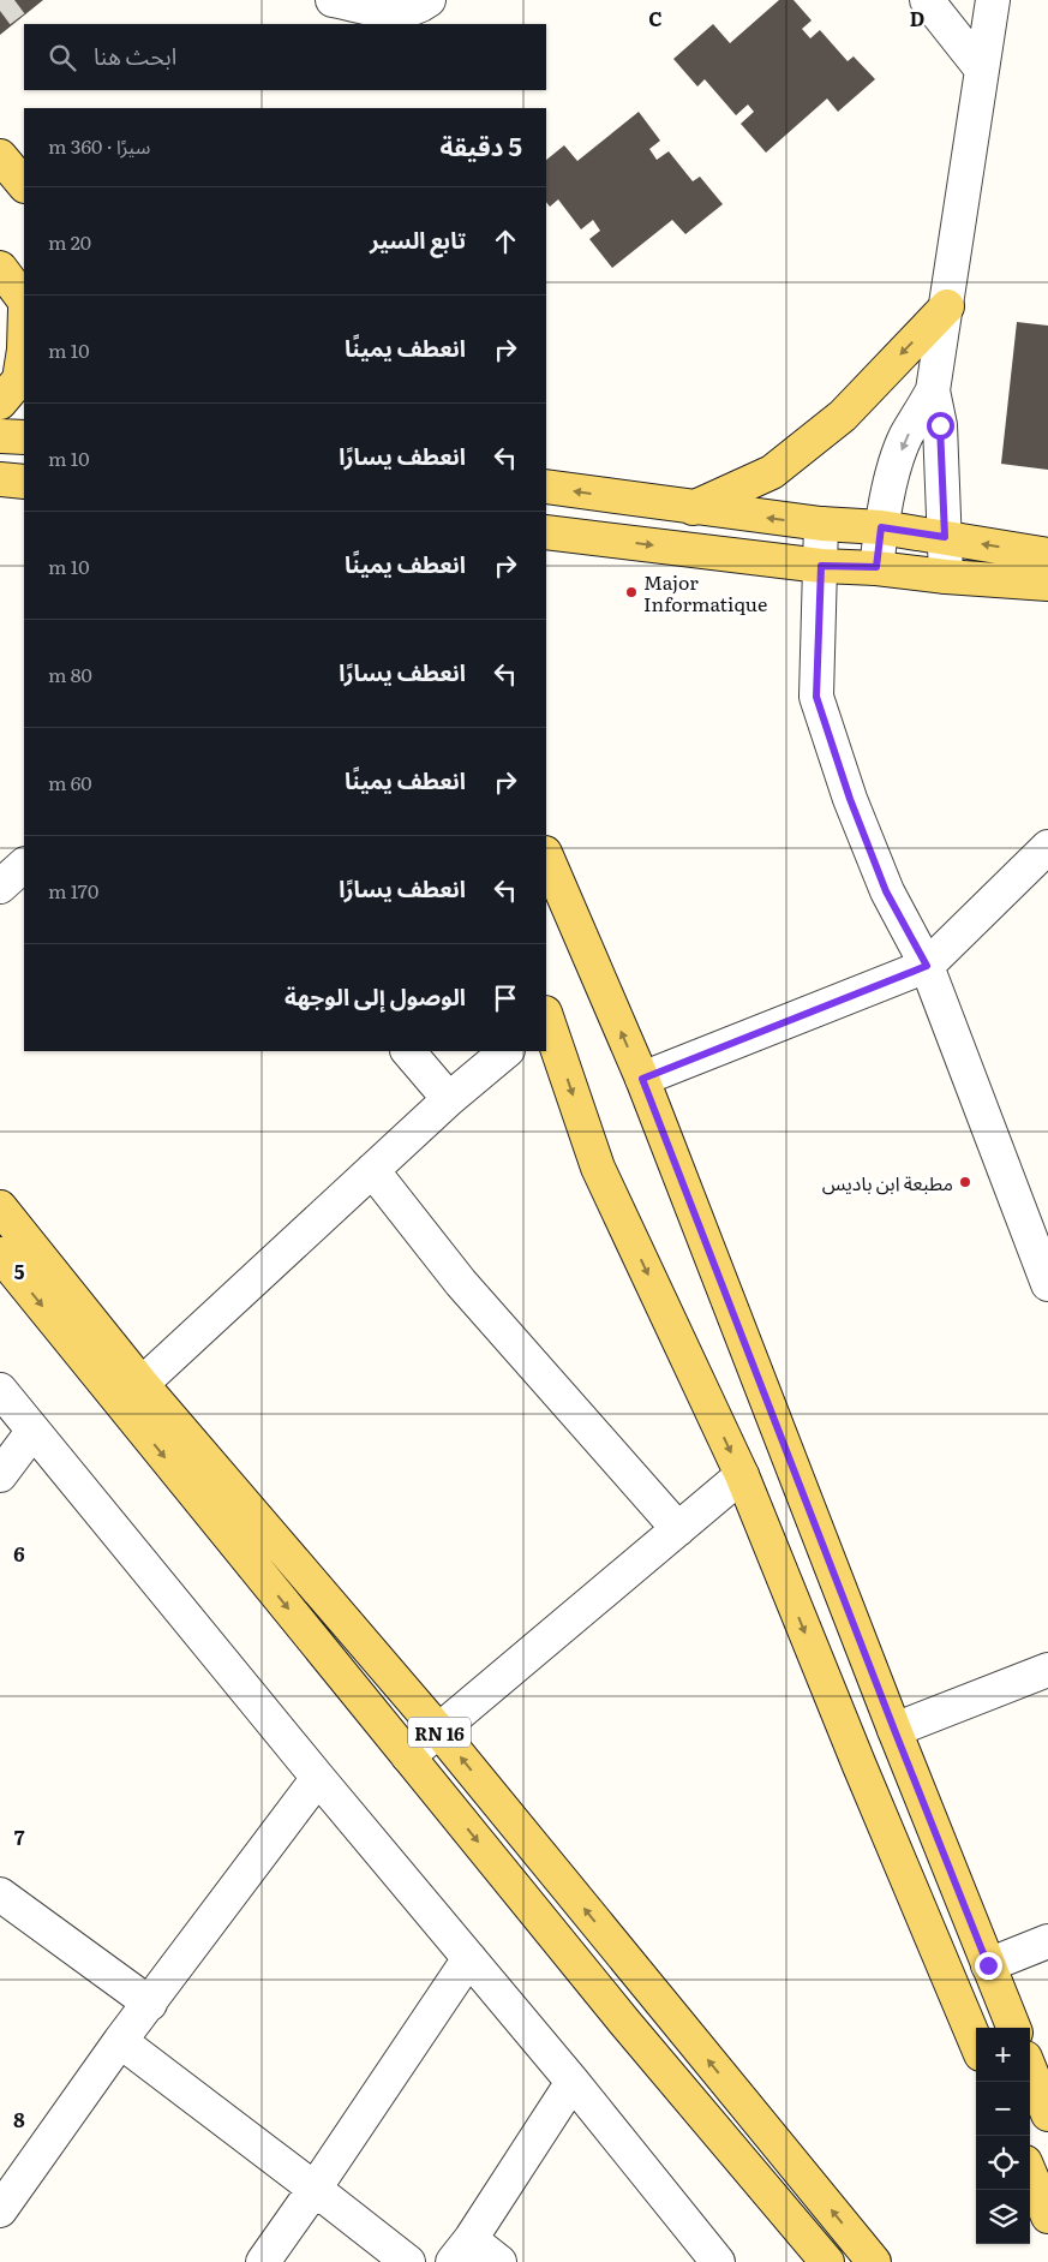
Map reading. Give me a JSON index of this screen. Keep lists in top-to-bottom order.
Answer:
{
  "streets": {
    "main road": ["RN 16"]
  },
  "places": ["Major Informatique", "مطبعة ابن باديس"],
  "page": {
    "search": "ابحث هنا",
    "heading": ["5 دقيقة", "سيرًا · 360 m"],
    "list": [
      ["تابع السير", "20 m"],
      ["انعطف يمينًا", "10 m"],
      ["انعطف يسارًا", "10 m"],
      ["انعطف يمينًا", "10 m"],
      ["انعطف يسارًا", "80 m"],
      ["انعطف يمينًا", "60 m"],
      ["انعطف يسارًا", "170 m"],
      "الوصول إلى الوجهة"
    ],
    "map_buttons": ["+", "−"]
  },
  "grid": {
    "columns": ["C", "D"],
    "rows": [
      "5",
      "6",
      "7",
      "8"
    ]
  }
}
